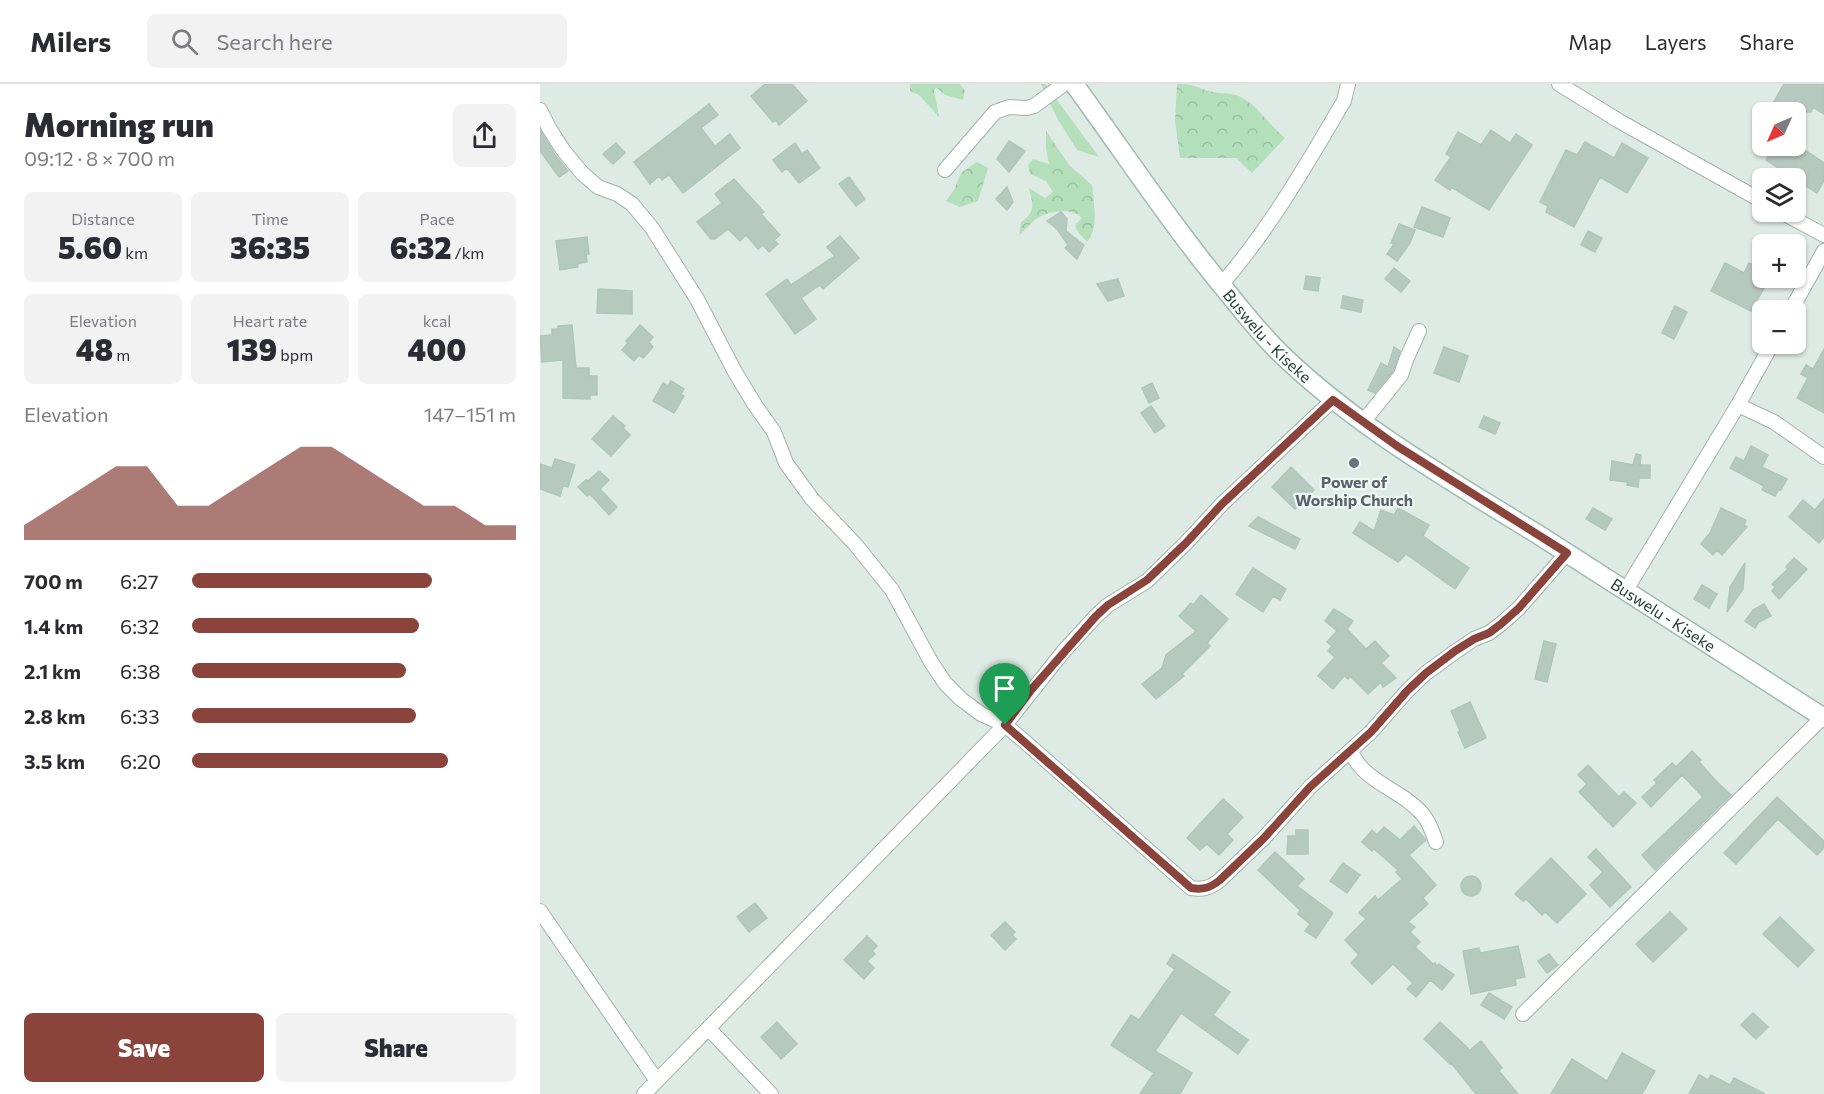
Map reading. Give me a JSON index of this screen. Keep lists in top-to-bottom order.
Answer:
{
  "streets": {
    "main road": ["Buswelu - Kiseke"]
  },
  "places": ["Power of Worship Church"],
  "north": "bottom left",
  "page": {
    "header": "Milers",
    "search": "Search here",
    "nav": ["Map", "Layers", "Share"],
    "heading": ["Morning run", "09:12 · 8 × 700 m"],
    "map_buttons": ["+", "−"],
    "stats": [
      ["Distance", "5.60 km"],
      ["Time", "36:35"],
      ["Pace", "6:32 /km"],
      ["Elevation", "48 m"],
      ["Heart rate", "139 bpm"],
      ["kcal", "400"]
    ],
    "chart": ["Elevation", "147–151 m"],
    "list": [
      {
        "name": "700 m",
        "note": "6:27"
      },
      {
        "name": "1.4 km",
        "note": "6:32"
      },
      {
        "name": "2.1 km",
        "note": "6:38"
      },
      {
        "name": "2.8 km",
        "note": "6:33"
      },
      {
        "name": "3.5 km",
        "note": "6:20"
      }
    ],
    "buttons": ["Save", "Share"]
  }
}
